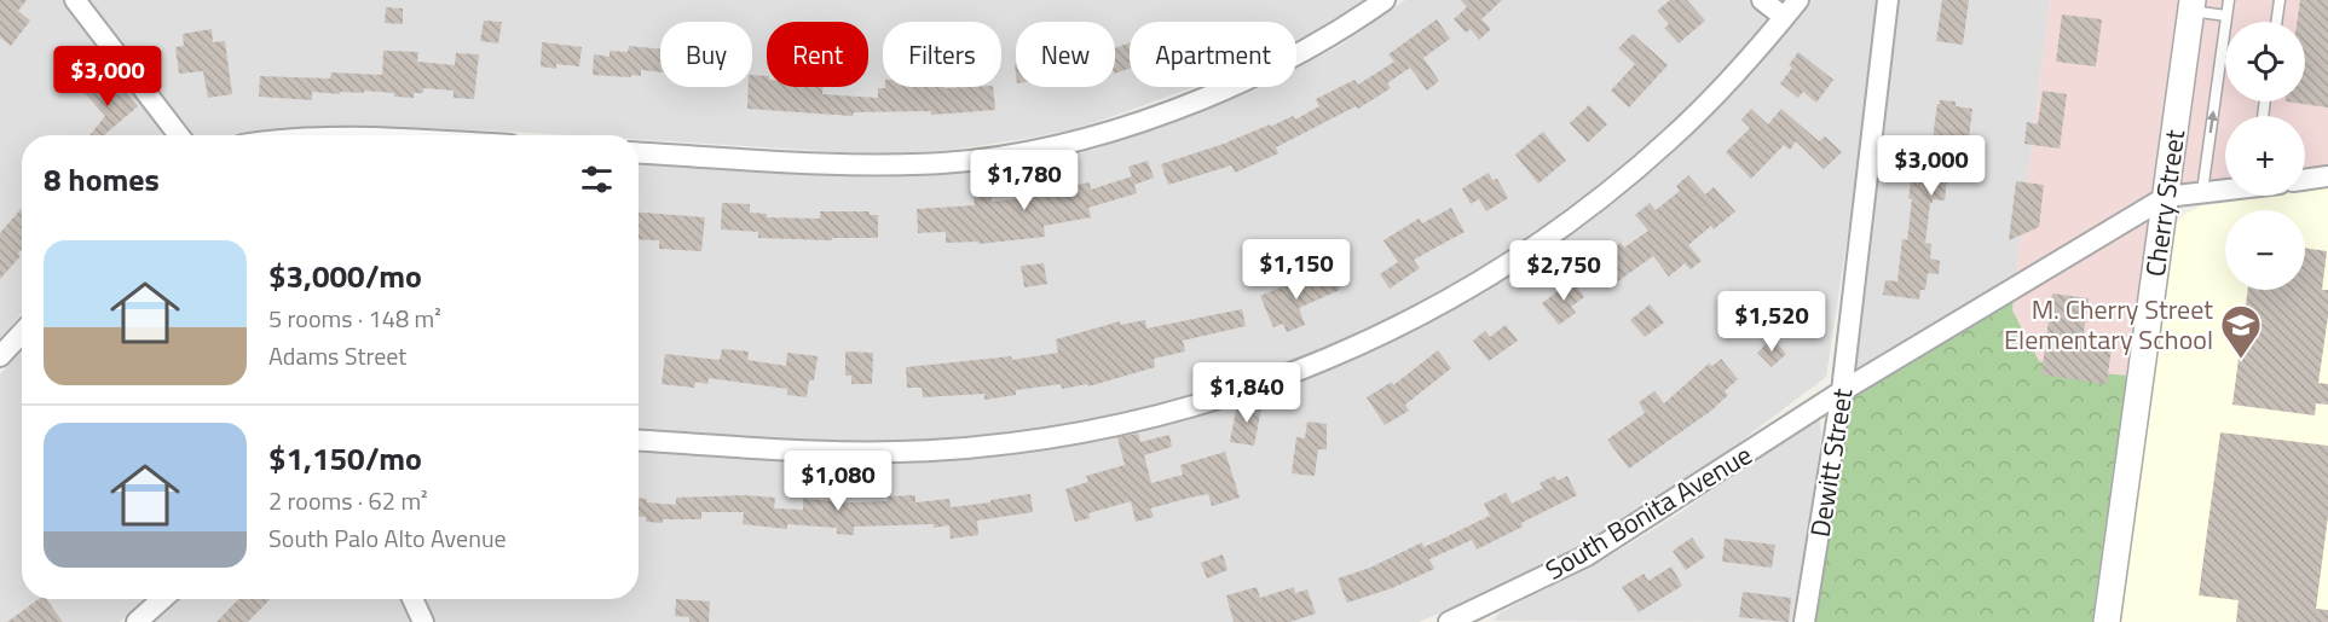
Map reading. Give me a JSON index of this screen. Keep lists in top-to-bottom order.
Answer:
{
  "streets": {
    "street": ["Cherry Street", "Dewitt Street", "South Bonita Avenue"]
  },
  "crossings": [
    ["Cherry Street", "South Bonita Avenue"],
    ["Dewitt Street", "South Bonita Avenue"]
  ],
  "places": {
    "school or university": ["M. Cherry Street Elementary School"]
  },
  "page": {
    "map_buttons": ["+", "−"],
    "chip": [
      "Buy",
      "Rent",
      "Filters",
      "New",
      "Apartment"
    ],
    "price": [
      "$3,000",
      "$3,000",
      "$1,780",
      "$1,150",
      "$2,750",
      "$1,520",
      "$1,840",
      "$1,080"
    ],
    "heading": "8 homes",
    "list": [
      {
        "name": "$3,000/mo",
        "note": "5 rooms · 148 m² · Adams Street"
      },
      {
        "name": "$1,150/mo",
        "note": "2 rooms · 62 m² · South Palo Alto Avenue"
      }
    ]
  }
}
